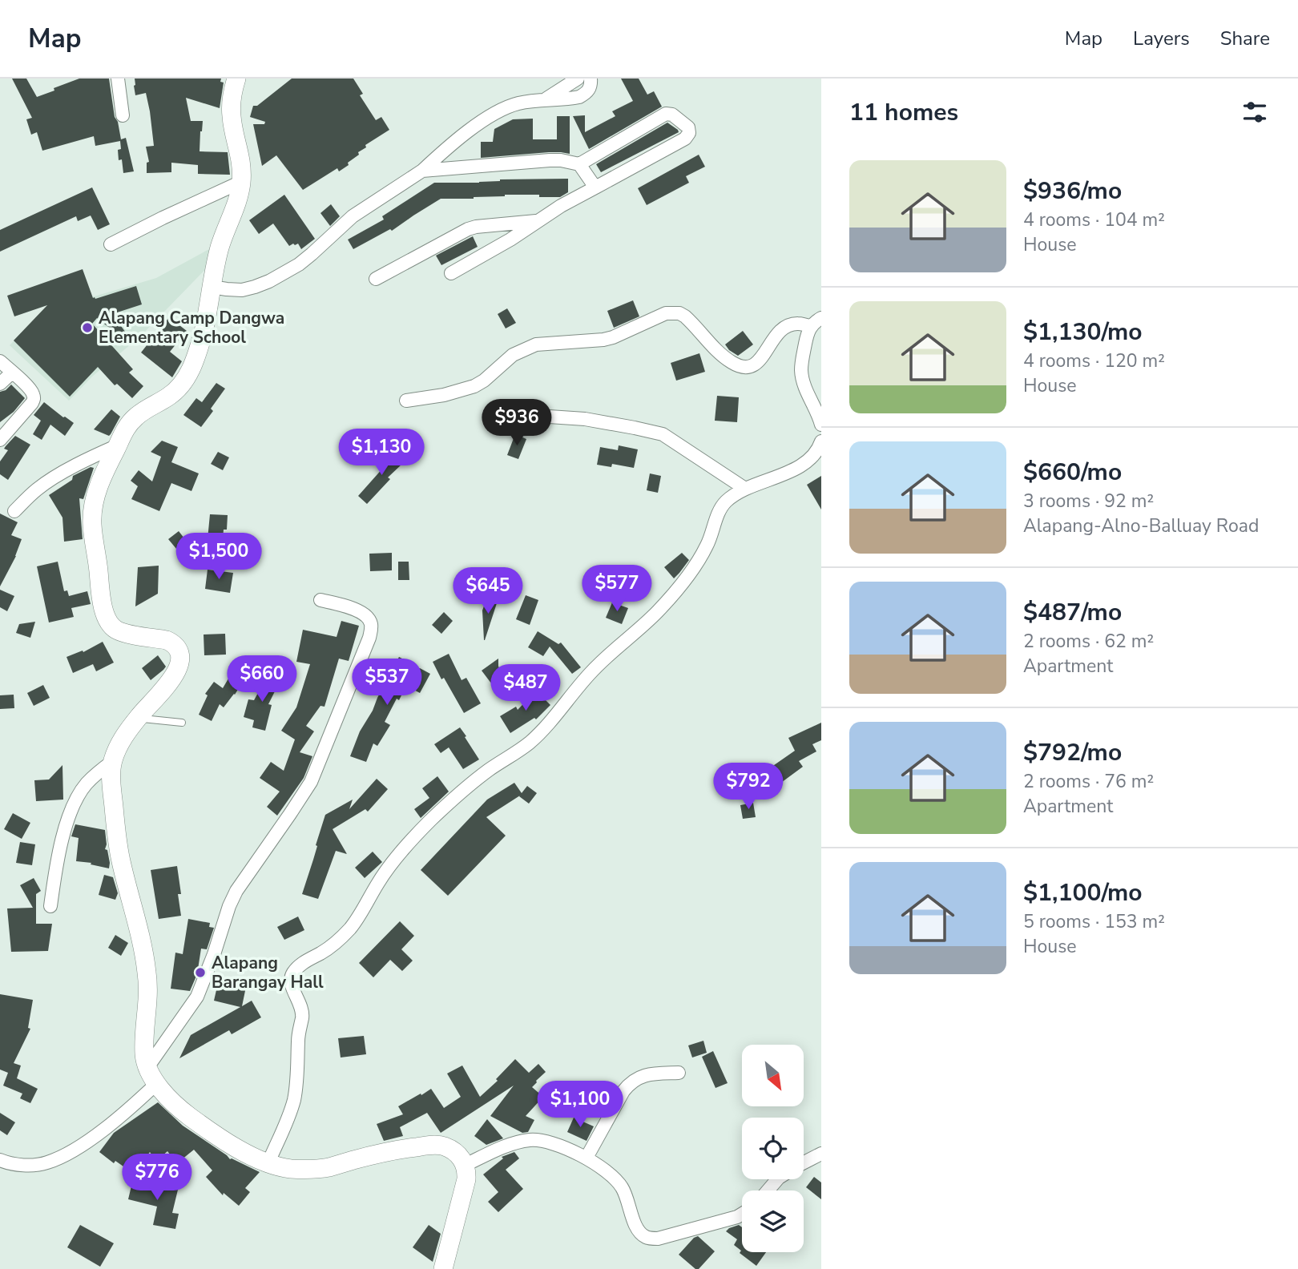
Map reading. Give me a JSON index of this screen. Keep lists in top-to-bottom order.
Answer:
{
  "places": ["Alapang Camp Dangwa Elementary School", "Alapang Barangay Hall"],
  "north": "bottom right",
  "page": {
    "header": "Map",
    "nav": ["Map", "Layers", "Share"],
    "heading": "11 homes",
    "list": [
      {
        "name": "$936/mo",
        "note": "4 rooms · 104 m² · House"
      },
      {
        "name": "$1,130/mo",
        "note": "4 rooms · 120 m² · House"
      },
      {
        "name": "$660/mo",
        "note": "3 rooms · 92 m² · Alapang-Alno-Balluay Road"
      },
      {
        "name": "$487/mo",
        "note": "2 rooms · 62 m² · Apartment"
      },
      {
        "name": "$792/mo",
        "note": "2 rooms · 76 m² · Apartment"
      },
      {
        "name": "$1,100/mo",
        "note": "5 rooms · 153 m² · House"
      }
    ],
    "price": [
      "$936",
      "$1,130",
      "$1,500",
      "$577",
      "$645",
      "$660",
      "$537",
      "$487",
      "$792",
      "$1,100",
      "$776"
    ]
  }
}
